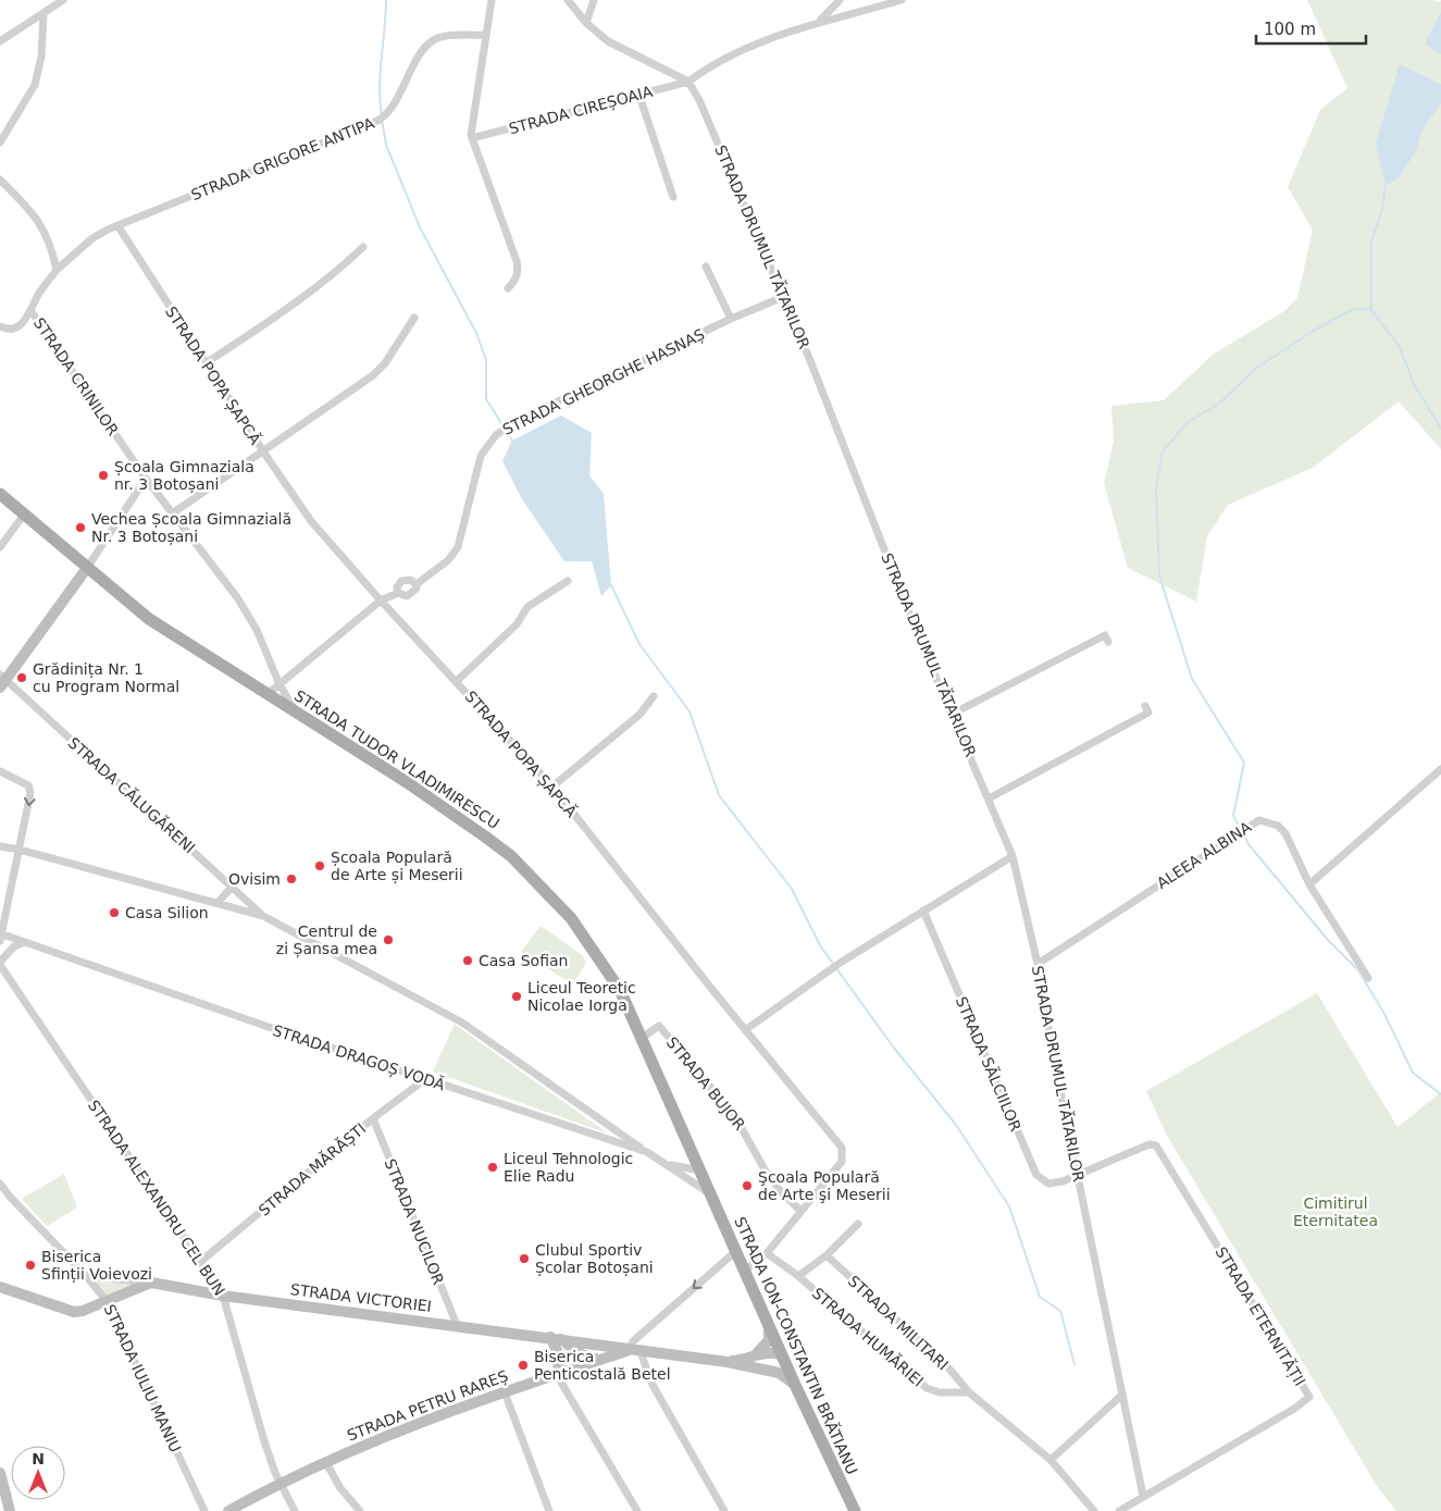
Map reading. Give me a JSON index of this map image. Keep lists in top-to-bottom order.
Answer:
{
  "streets": {
    "main road": [
      "STRADA TUDOR VLADIMIRESCU",
      "STRADA VICTORIEI",
      "STRADA ION-CONSTANTIN BRĂTIANU",
      "STRADA PETRU RAREȘ"
    ],
    "street": [
      "STRADA CIREȘOAIA",
      "STRADA GRIGORE ANTIPA",
      "STRADA DRUMUL TĂTARILOR",
      "STRADA POPA ȘAPCĂ",
      "STRADA CRINILOR",
      "STRADA GHEORGHE HASNAȘ",
      "STRADA CĂLUGĂRENI",
      "ALEEA ALBINA",
      "STRADA DRAGOȘ VODĂ",
      "STRADA SĂLCIILOR",
      "STRADA BUJOR",
      "STRADA MĂRĂȘTI",
      "STRADA ALEXANDRU CEL BUN",
      "STRADA NUCILOR",
      "STRADA ETERNITĂȚII",
      "STRADA MILITARI",
      "STRADA HUMĂRIEI",
      "STRADA IULIU MANIU"
    ]
  },
  "crossings": [
    ["STRADA CIREȘOAIA", "STRADA DRUMUL TĂTARILOR"],
    ["STRADA GRIGORE ANTIPA", "STRADA POPA ȘAPCĂ"],
    ["STRADA GRIGORE ANTIPA", "STRADA CRINILOR"],
    ["STRADA DRUMUL TĂTARILOR", "STRADA GHEORGHE HASNAȘ"],
    ["STRADA DRUMUL TĂTARILOR", "ALEEA ALBINA"],
    ["STRADA DRUMUL TĂTARILOR", "STRADA SĂLCIILOR"],
    ["STRADA DRUMUL TĂTARILOR", "STRADA ETERNITĂȚII"],
    ["STRADA POPA ȘAPCĂ", "STRADA GHEORGHE HASNAȘ"],
    ["STRADA POPA ȘAPCĂ", "STRADA BUJOR"],
    ["STRADA POPA ȘAPCĂ", "STRADA HUMĂRIEI"],
    ["STRADA POPA ȘAPCĂ", "STRADA ION-CONSTANTIN BRĂTIANU"],
    ["STRADA CRINILOR", "STRADA GHEORGHE HASNAȘ"],
    ["STRADA CRINILOR", "STRADA TUDOR VLADIMIRESCU"],
    ["STRADA GHEORGHE HASNAȘ", "STRADA TUDOR VLADIMIRESCU"],
    ["STRADA TUDOR VLADIMIRESCU", "STRADA DRAGOȘ VODĂ"],
    ["STRADA TUDOR VLADIMIRESCU", "STRADA BUJOR"],
    ["STRADA TUDOR VLADIMIRESCU", "STRADA ION-CONSTANTIN BRĂTIANU"],
    ["STRADA DRAGOȘ VODĂ", "STRADA MĂRĂȘTI"],
    ["STRADA DRAGOȘ VODĂ", "STRADA ALEXANDRU CEL BUN"],
    ["STRADA DRAGOȘ VODĂ", "STRADA ION-CONSTANTIN BRĂTIANU"],
    ["STRADA SĂLCIILOR", "STRADA ETERNITĂȚII"],
    ["STRADA MĂRĂȘTI", "STRADA ALEXANDRU CEL BUN"],
    ["STRADA MĂRĂȘTI", "STRADA NUCILOR"],
    ["STRADA ALEXANDRU CEL BUN", "STRADA VICTORIEI"],
    ["STRADA ALEXANDRU CEL BUN", "STRADA PETRU RAREȘ"],
    ["STRADA NUCILOR", "STRADA VICTORIEI"],
    ["STRADA VICTORIEI", "STRADA ION-CONSTANTIN BRĂTIANU"],
    ["STRADA VICTORIEI", "STRADA PETRU RAREȘ"],
    ["STRADA MILITARI", "STRADA HUMĂRIEI"],
    ["STRADA ION-CONSTANTIN BRĂTIANU", "STRADA PETRU RAREȘ"]
  ],
  "parks": ["Cimitirul Eternitatea"],
  "places": [
    "Școala Gimnaziala nr. 3 Botoșani",
    "Vechea Școala Gimnazială Nr. 3 Botoșani",
    "Grădinița Nr. 1 cu Program Normal",
    "Școala Populară de Arte și Meserii",
    "Ovisim",
    "Casa Silion",
    "Centrul de zi Șansa mea",
    "Casa Sofian",
    "Liceul Teoretic Nicolae Iorga",
    "Liceul Tehnologic Elie Radu",
    "Şcoala Populară de Arte şi Meserii",
    "Clubul Sportiv Școlar Botoșani",
    "Biserica Sfinții Voievozi",
    "Biserica Penticostală Betel"
  ],
  "scale_bar": "100 m",
  "north": "top"
}
